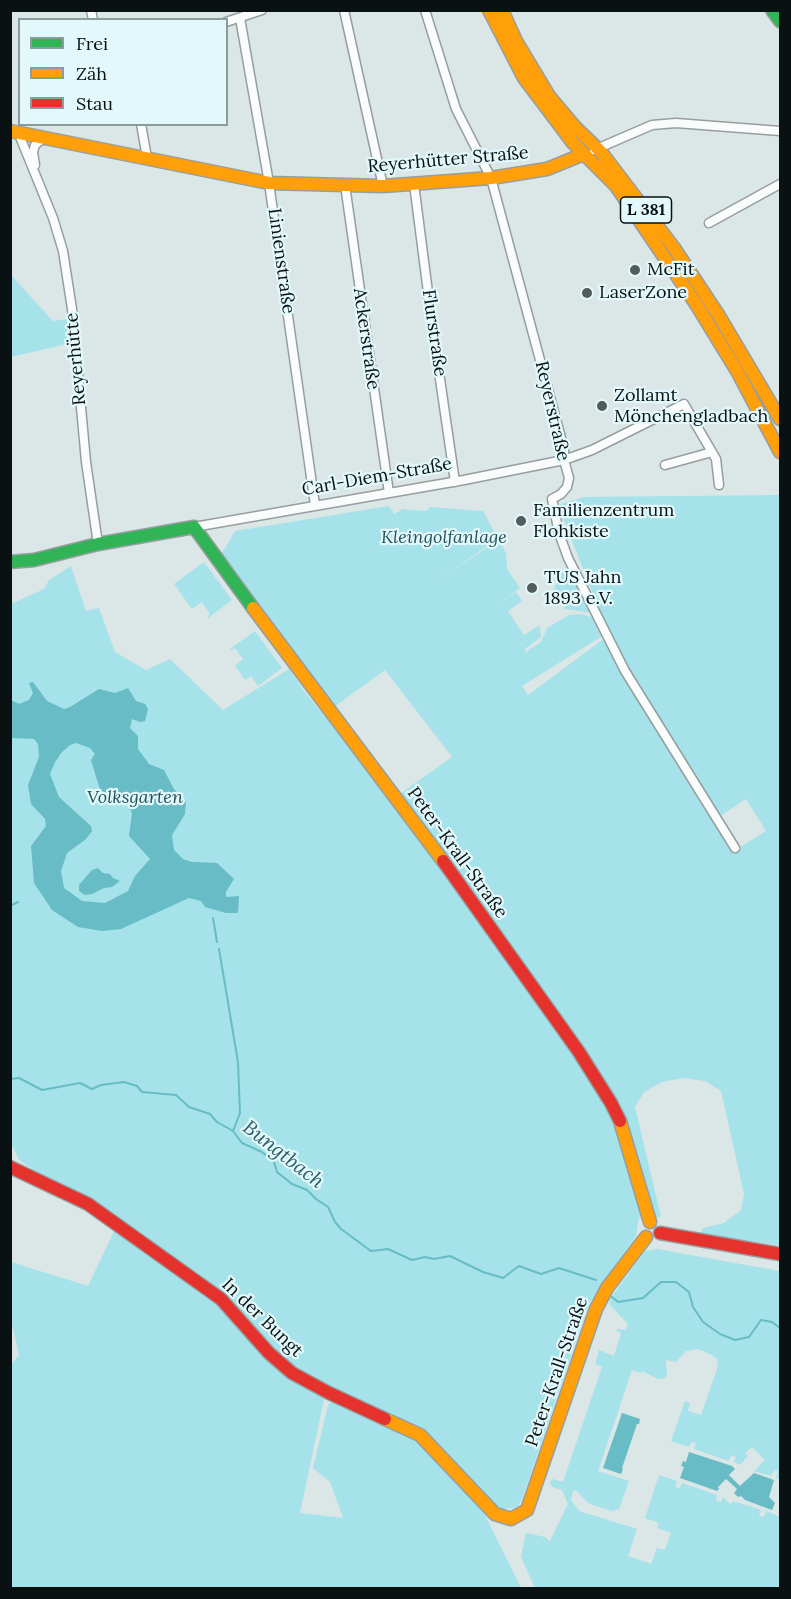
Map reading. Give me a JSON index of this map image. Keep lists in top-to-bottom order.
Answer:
{
  "streets": {
    "street": [
      "Reyerhütter Straße",
      "L 381",
      "Linienstraße",
      "Flurstraße",
      "Ackerstraße",
      "Reyerhütte",
      "Reyerstraße",
      "Carl-Diem-Straße",
      "Peter-Krall-Straße",
      "In der Bungt"
    ]
  },
  "crossings": [
    ["Reyerhütter Straße", "L 381"],
    ["Reyerhütter Straße", "Linienstraße"],
    ["Reyerhütter Straße", "Flurstraße"],
    ["Reyerhütter Straße", "Ackerstraße"],
    ["Reyerhütter Straße", "Reyerhütte"],
    ["Reyerhütter Straße", "Reyerstraße"],
    ["Linienstraße", "Carl-Diem-Straße"],
    ["Flurstraße", "Carl-Diem-Straße"],
    ["Ackerstraße", "Carl-Diem-Straße"],
    ["Reyerhütte", "Carl-Diem-Straße"],
    ["Reyerstraße", "Carl-Diem-Straße"],
    ["Carl-Diem-Straße", "Peter-Krall-Straße"],
    ["Peter-Krall-Straße", "In der Bungt"]
  ],
  "water": ["Bungtbach"],
  "parks": ["Kleingolfanlage", "Volksgarten"],
  "places": [
    "McFit",
    "LaserZone",
    "Zollamt Mönchengladbach",
    "Familienzentrum Flohkiste",
    "TUS Jahn 1893 e.V."
  ],
  "legend": ["Frei", "Zäh", "Stau"]
}
